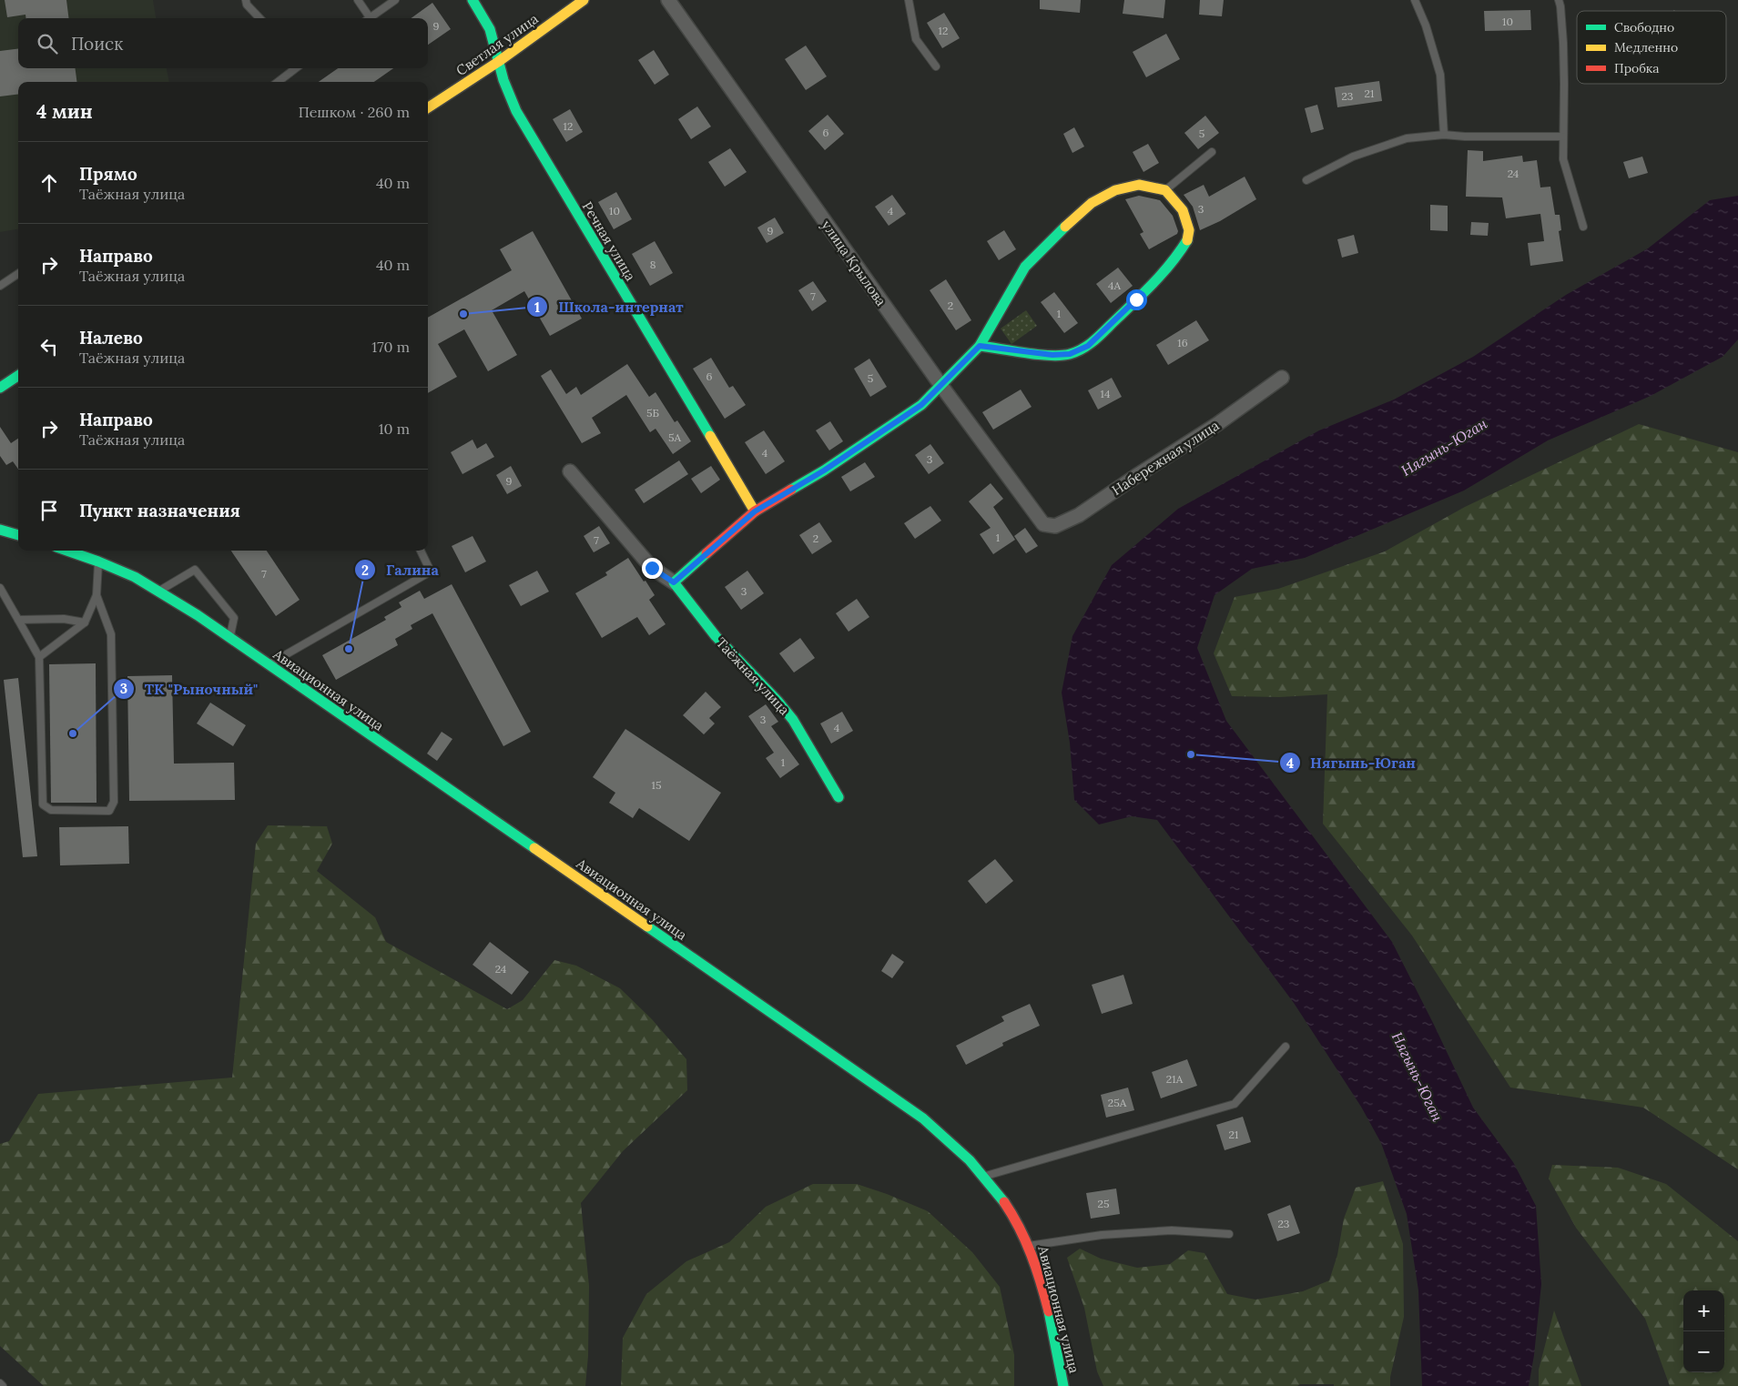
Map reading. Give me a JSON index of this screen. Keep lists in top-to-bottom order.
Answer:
{
  "streets": {
    "street": [
      "Светлая улица",
      "Речная улица",
      "улица Крылова",
      "Набережная улица",
      "Таёжная улица",
      "Авиационная улица"
    ]
  },
  "crossings": [
    ["Светлая улица", "Речная улица"],
    ["улица Крылова", "Набережная улица"]
  ],
  "water": ["Нягынь-Юган"],
  "places": [
    "Школа-интернат",
    "Галина",
    "ТК \"Рыночный\"",
    "Нягынь-Юган"
  ],
  "house_numbers": [
    "10",
    "9",
    "12",
    "21",
    "23",
    "12",
    "6",
    "5",
    "24",
    "3",
    "10",
    "4",
    "9",
    "8",
    "4А",
    "7",
    "2",
    "1",
    "16",
    "6",
    "5",
    "14",
    "5Б",
    "5А",
    "4",
    "3",
    "9",
    "1",
    "2",
    "7",
    "7",
    "3",
    "3",
    "4",
    "1",
    "15",
    "24",
    "21А",
    "25А",
    "21",
    "25",
    "23"
  ],
  "legend": ["Свободно", "Медленно", "Пробка"],
  "page": {
    "search": "Поиск",
    "heading": ["4 мин", "Пешком · 260 m"],
    "list": [
      ["Прямо", "Таёжная улица", "40 m"],
      ["Направо", "Таёжная улица", "40 m"],
      ["Налево", "Таёжная улица", "170 m"],
      ["Направо", "Таёжная улица", "10 m"],
      "Пункт назначения"
    ],
    "map_buttons": ["+", "−"]
  }
}
